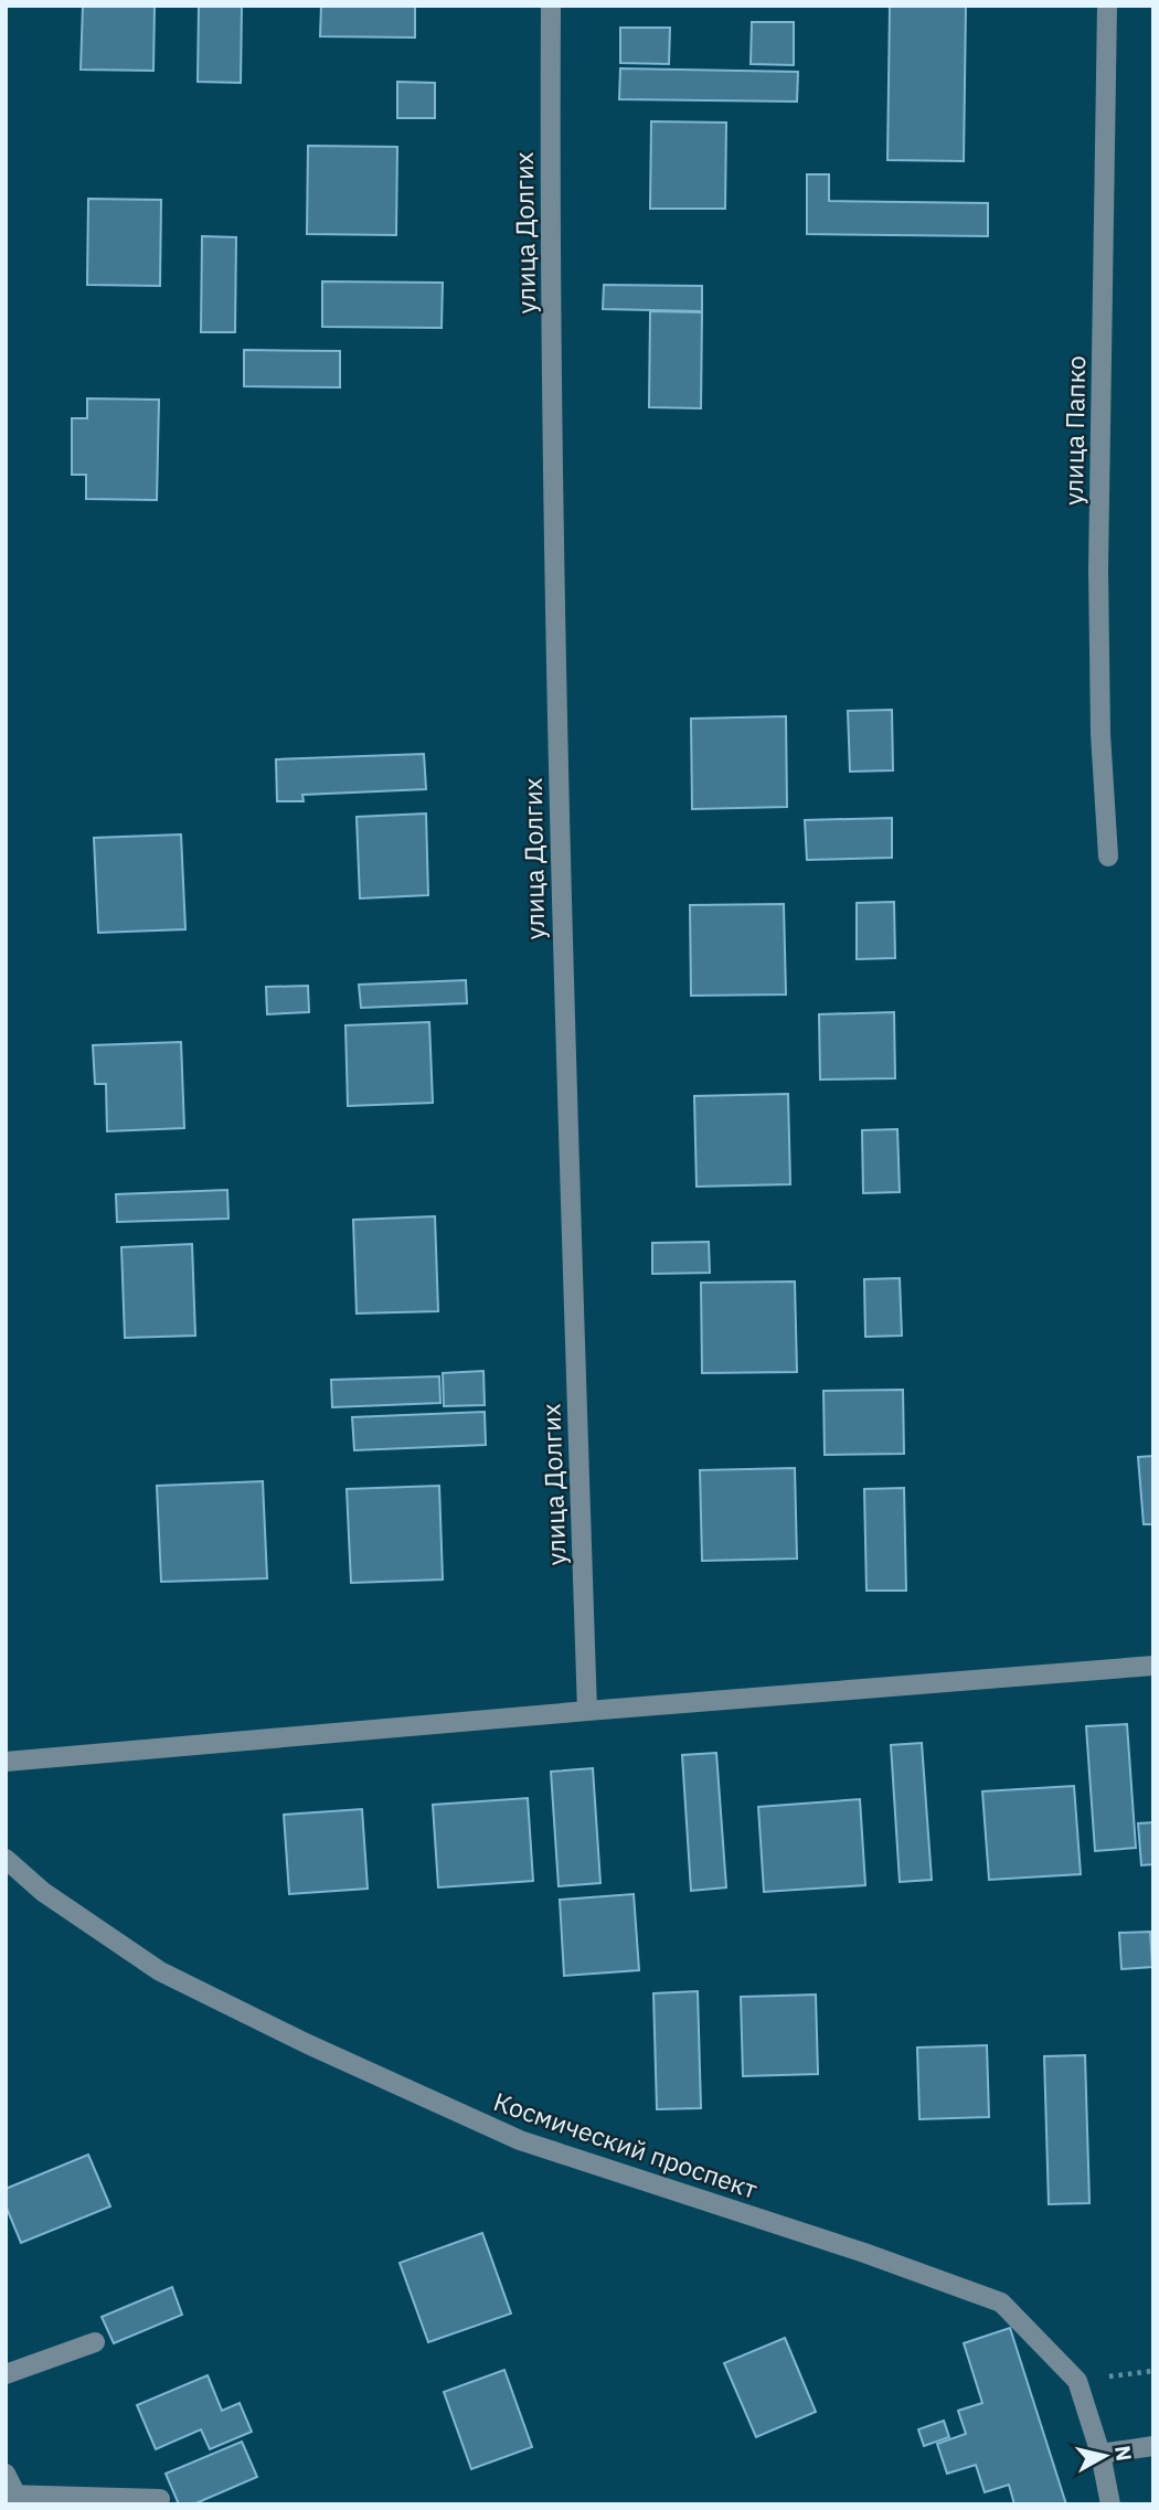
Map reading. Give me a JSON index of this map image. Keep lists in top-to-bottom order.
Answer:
{
  "streets": {
    "street": ["улица Долгих", "улица Папко", "Космический проспект"]
  },
  "north": "right"
}
